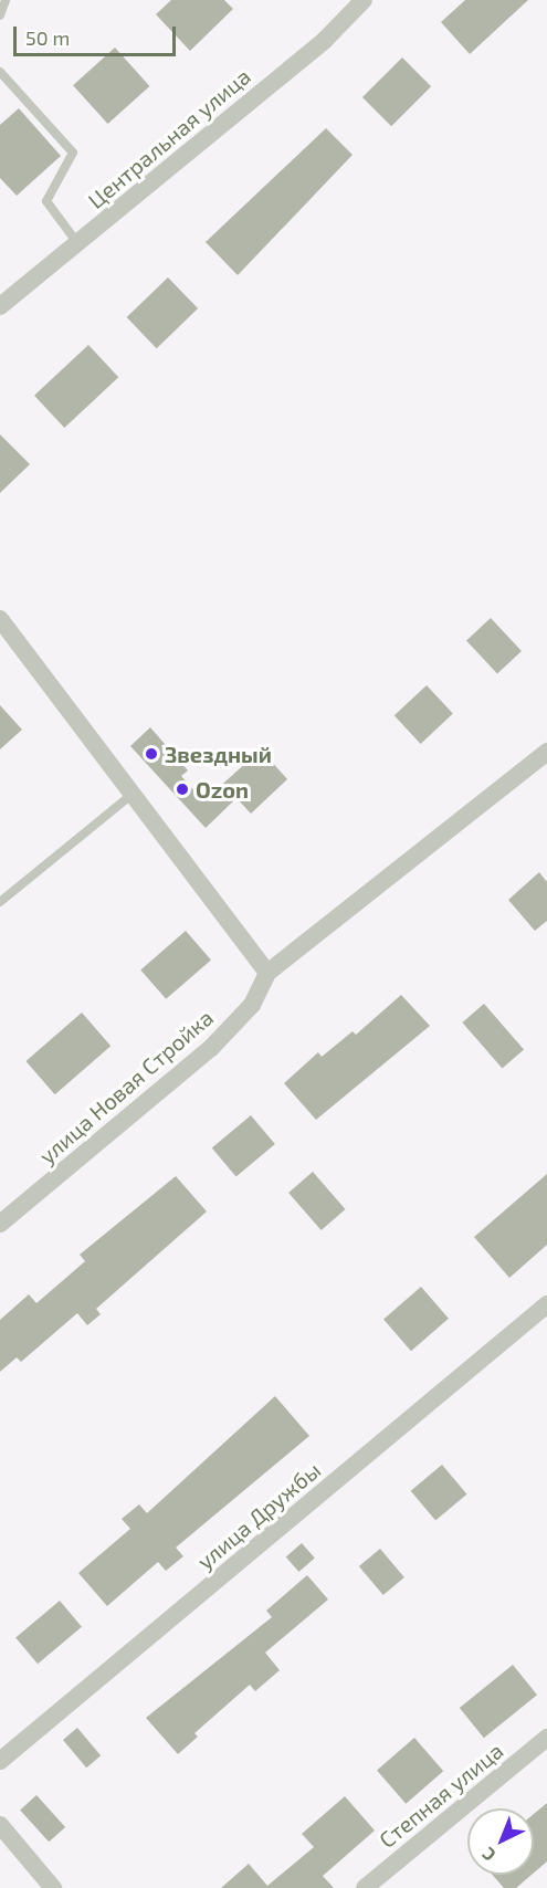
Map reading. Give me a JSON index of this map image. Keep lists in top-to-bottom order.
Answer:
{
  "streets": {
    "street": [
      "Центральная улица",
      "улица Новая Стройка",
      "улица Дружбы",
      "Степная улица"
    ]
  },
  "places": ["Звездный", "Ozon"],
  "scale_bar": "50 m",
  "north": "bottom left"
}
